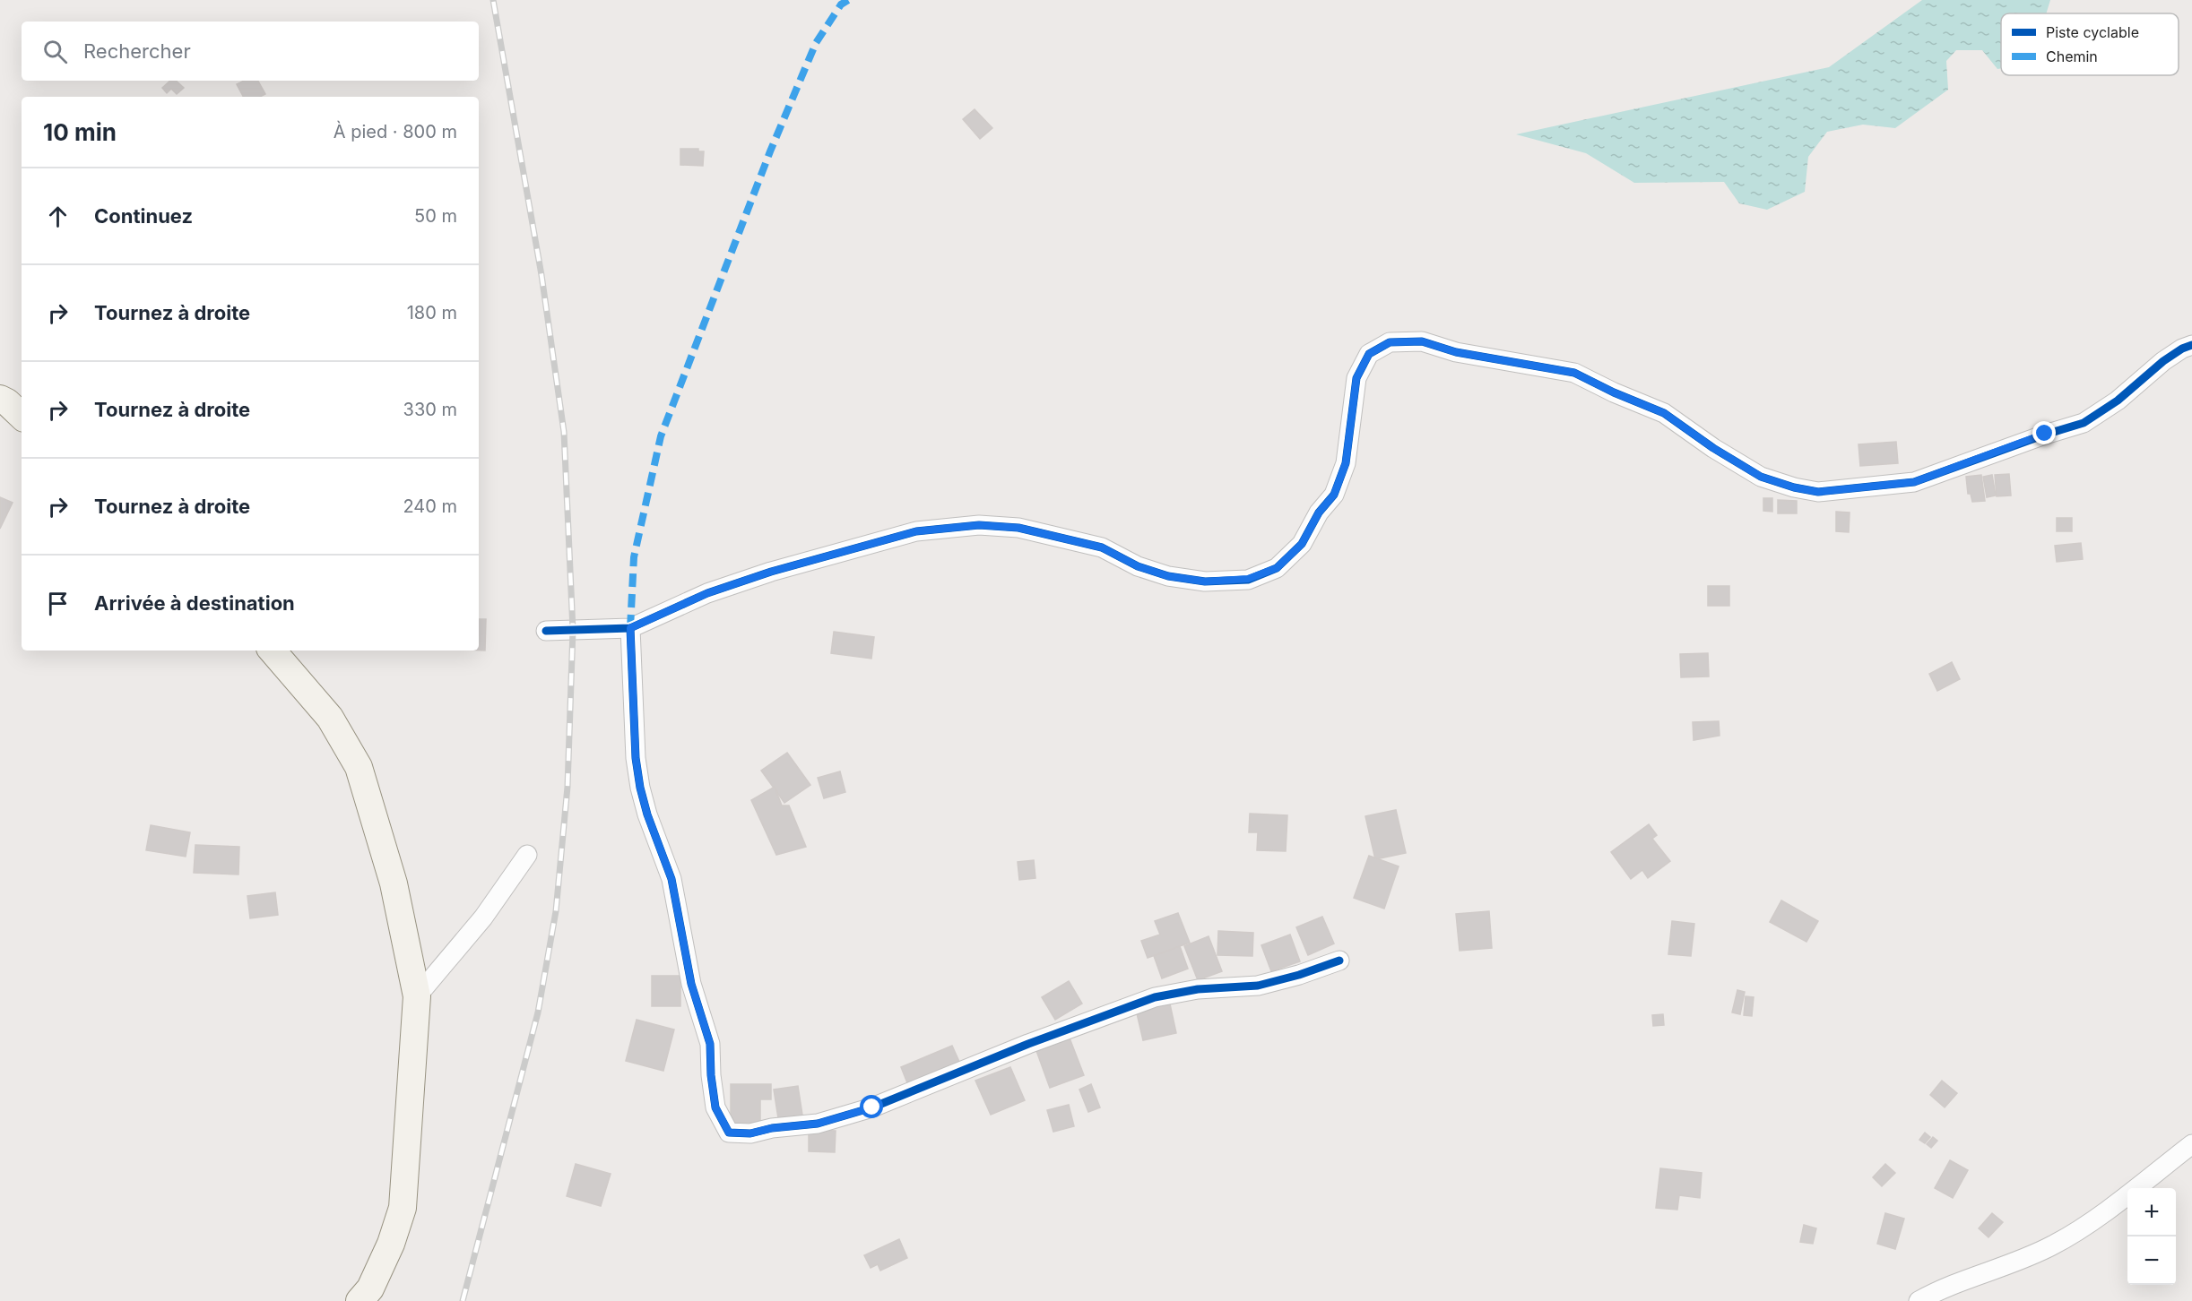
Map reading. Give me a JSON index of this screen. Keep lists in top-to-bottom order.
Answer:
{
  "legend": ["Piste cyclable", "Chemin"],
  "page": {
    "search": "Rechercher",
    "heading": ["10 min", "À pied · 800 m"],
    "list": [
      ["Continuez", "50 m"],
      ["Tournez à droite", "180 m"],
      ["Tournez à droite", "330 m"],
      ["Tournez à droite", "240 m"],
      "Arrivée à destination"
    ],
    "map_buttons": ["+", "−"]
  }
}
